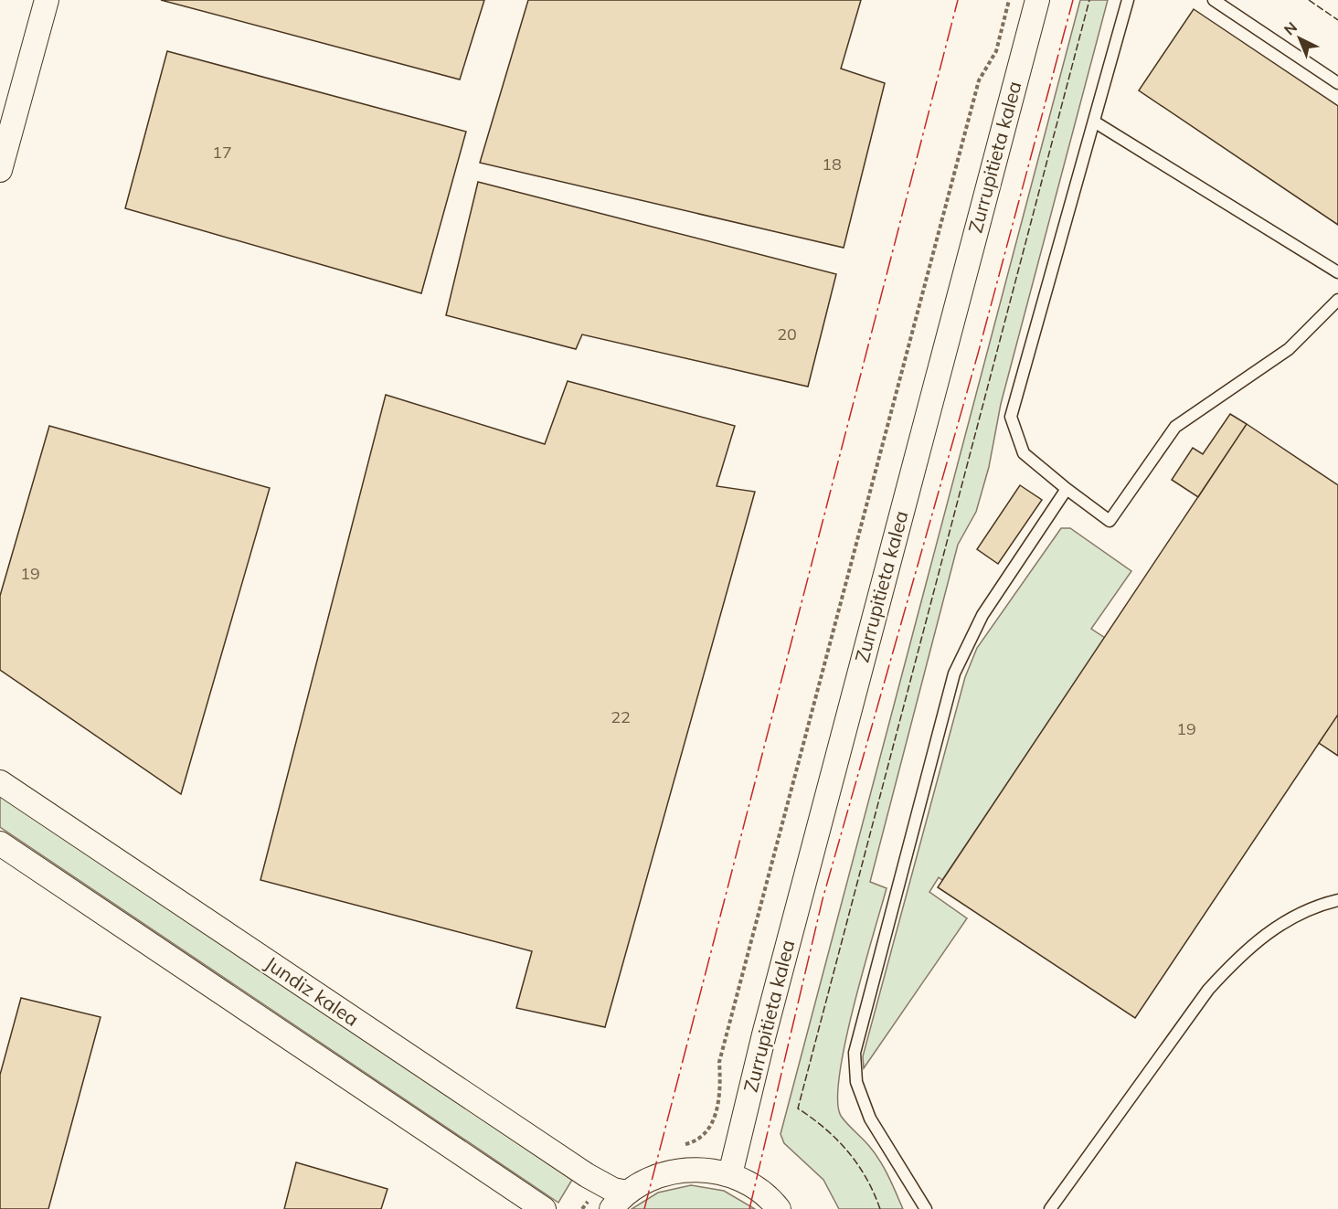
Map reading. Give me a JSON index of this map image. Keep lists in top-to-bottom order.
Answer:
{
  "streets": {
    "street": ["Zurrupitieta kalea", "Jundiz kalea"]
  },
  "house_numbers": [
    "17",
    "18",
    "20",
    "19",
    "22",
    "19"
  ],
  "north": "top left"
}
